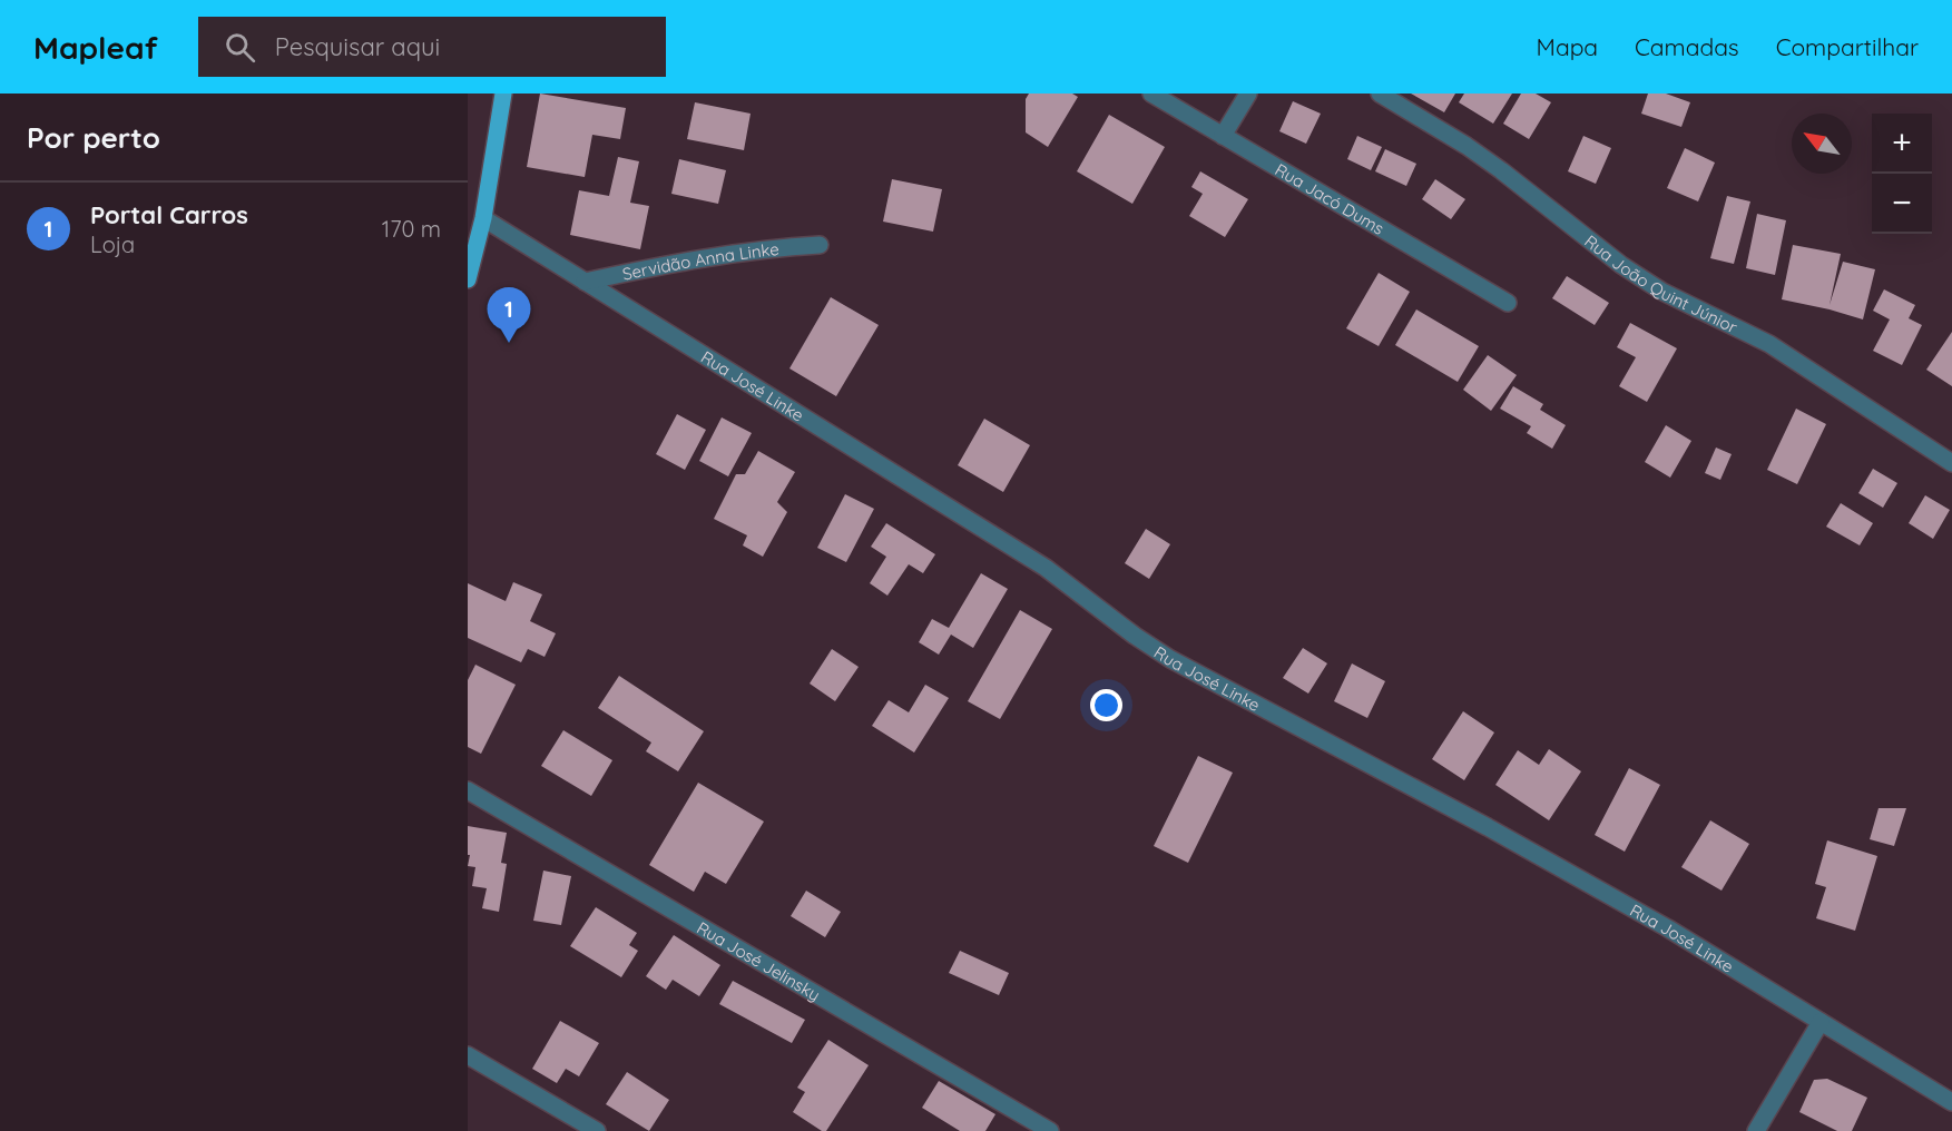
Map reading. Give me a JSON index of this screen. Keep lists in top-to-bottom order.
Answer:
{
  "streets": {
    "street": [
      "Rua Jacó Dums",
      "Servidão Anna Linke",
      "Rua João Quint Júnior",
      "Rua José Linke",
      "Rua José Jelinsky"
    ]
  },
  "crossings": [
    ["Servidão Anna Linke", "Rua José Linke"]
  ],
  "north": "top left",
  "page": {
    "header": "Mapleaf",
    "search": "Pesquisar aqui",
    "nav": ["Mapa", "Camadas", "Compartilhar"],
    "heading": "Por perto",
    "map_buttons": ["+", "−"],
    "list": [
      {
        "mark": "1",
        "name": "Portal Carros",
        "note": "Loja",
        "value": "170 m"
      }
    ],
    "pins": "1"
  }
}
